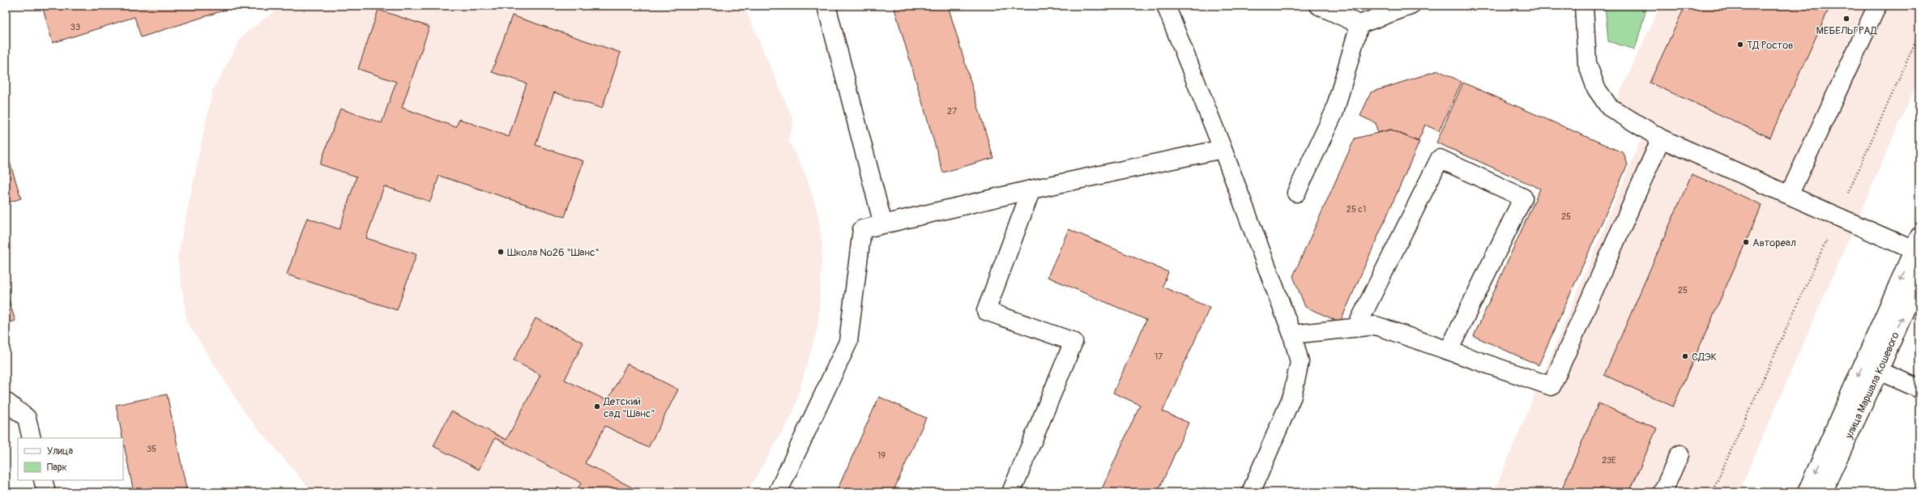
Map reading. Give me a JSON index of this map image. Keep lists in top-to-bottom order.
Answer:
{
  "streets": {
    "street": ["улица Маршала Кошевого"]
  },
  "places": [
    "МЕБЕЛЬГРАД",
    "ТД Ростов",
    "Автореал",
    "Школа №26 \"Шанс\"",
    "СДЭК",
    "Детский сад \"Шанс\""
  ],
  "house_numbers": [
    "33",
    "27",
    "25 с1",
    "25",
    "25",
    "17",
    "35",
    "19",
    "23Е"
  ],
  "legend": ["Улица", "Парк"]
}
